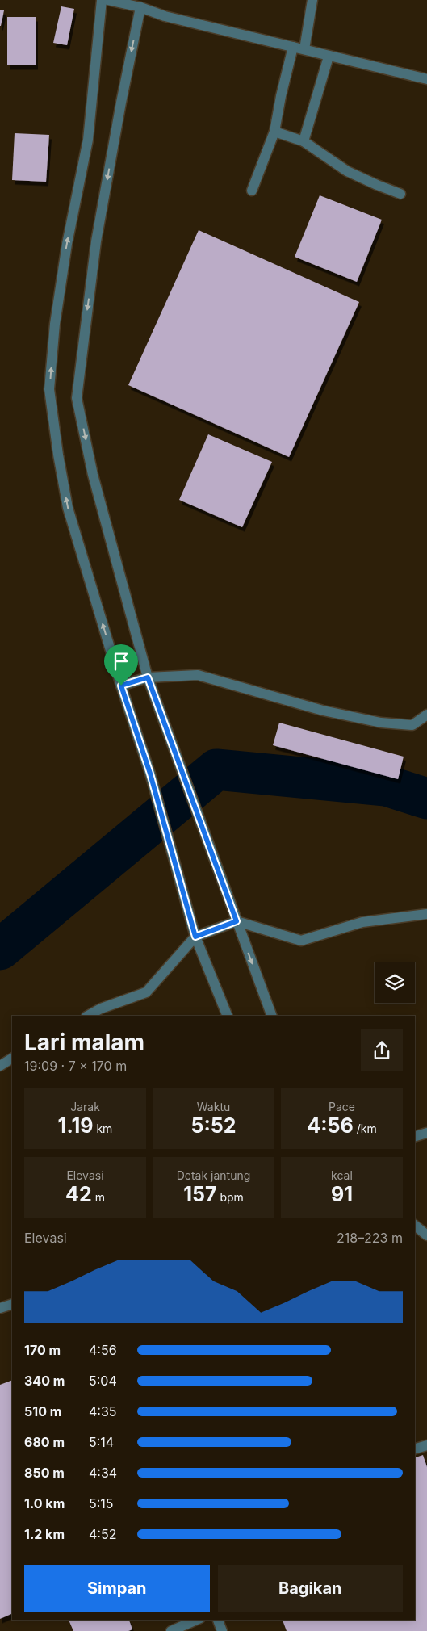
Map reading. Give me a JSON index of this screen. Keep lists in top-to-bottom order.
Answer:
{
  "page": {
    "heading": ["Lari malam", "19:09 · 7 × 170 m"],
    "stats": [
      ["Jarak", "1.19 km"],
      ["Waktu", "5:52"],
      ["Pace", "4:56 /km"],
      ["Elevasi", "42 m"],
      ["Detak jantung", "157 bpm"],
      ["kcal", "91"]
    ],
    "chart": ["Elevasi", "218–223 m"],
    "list": [
      {
        "name": "170 m",
        "note": "4:56"
      },
      {
        "name": "340 m",
        "note": "5:04"
      },
      {
        "name": "510 m",
        "note": "4:35"
      },
      {
        "name": "680 m",
        "note": "5:14"
      },
      {
        "name": "850 m",
        "note": "4:34"
      },
      {
        "name": "1.0 km",
        "note": "5:15"
      },
      {
        "name": "1.2 km",
        "note": "4:52"
      }
    ],
    "buttons": ["Simpan", "Bagikan"]
  }
}
